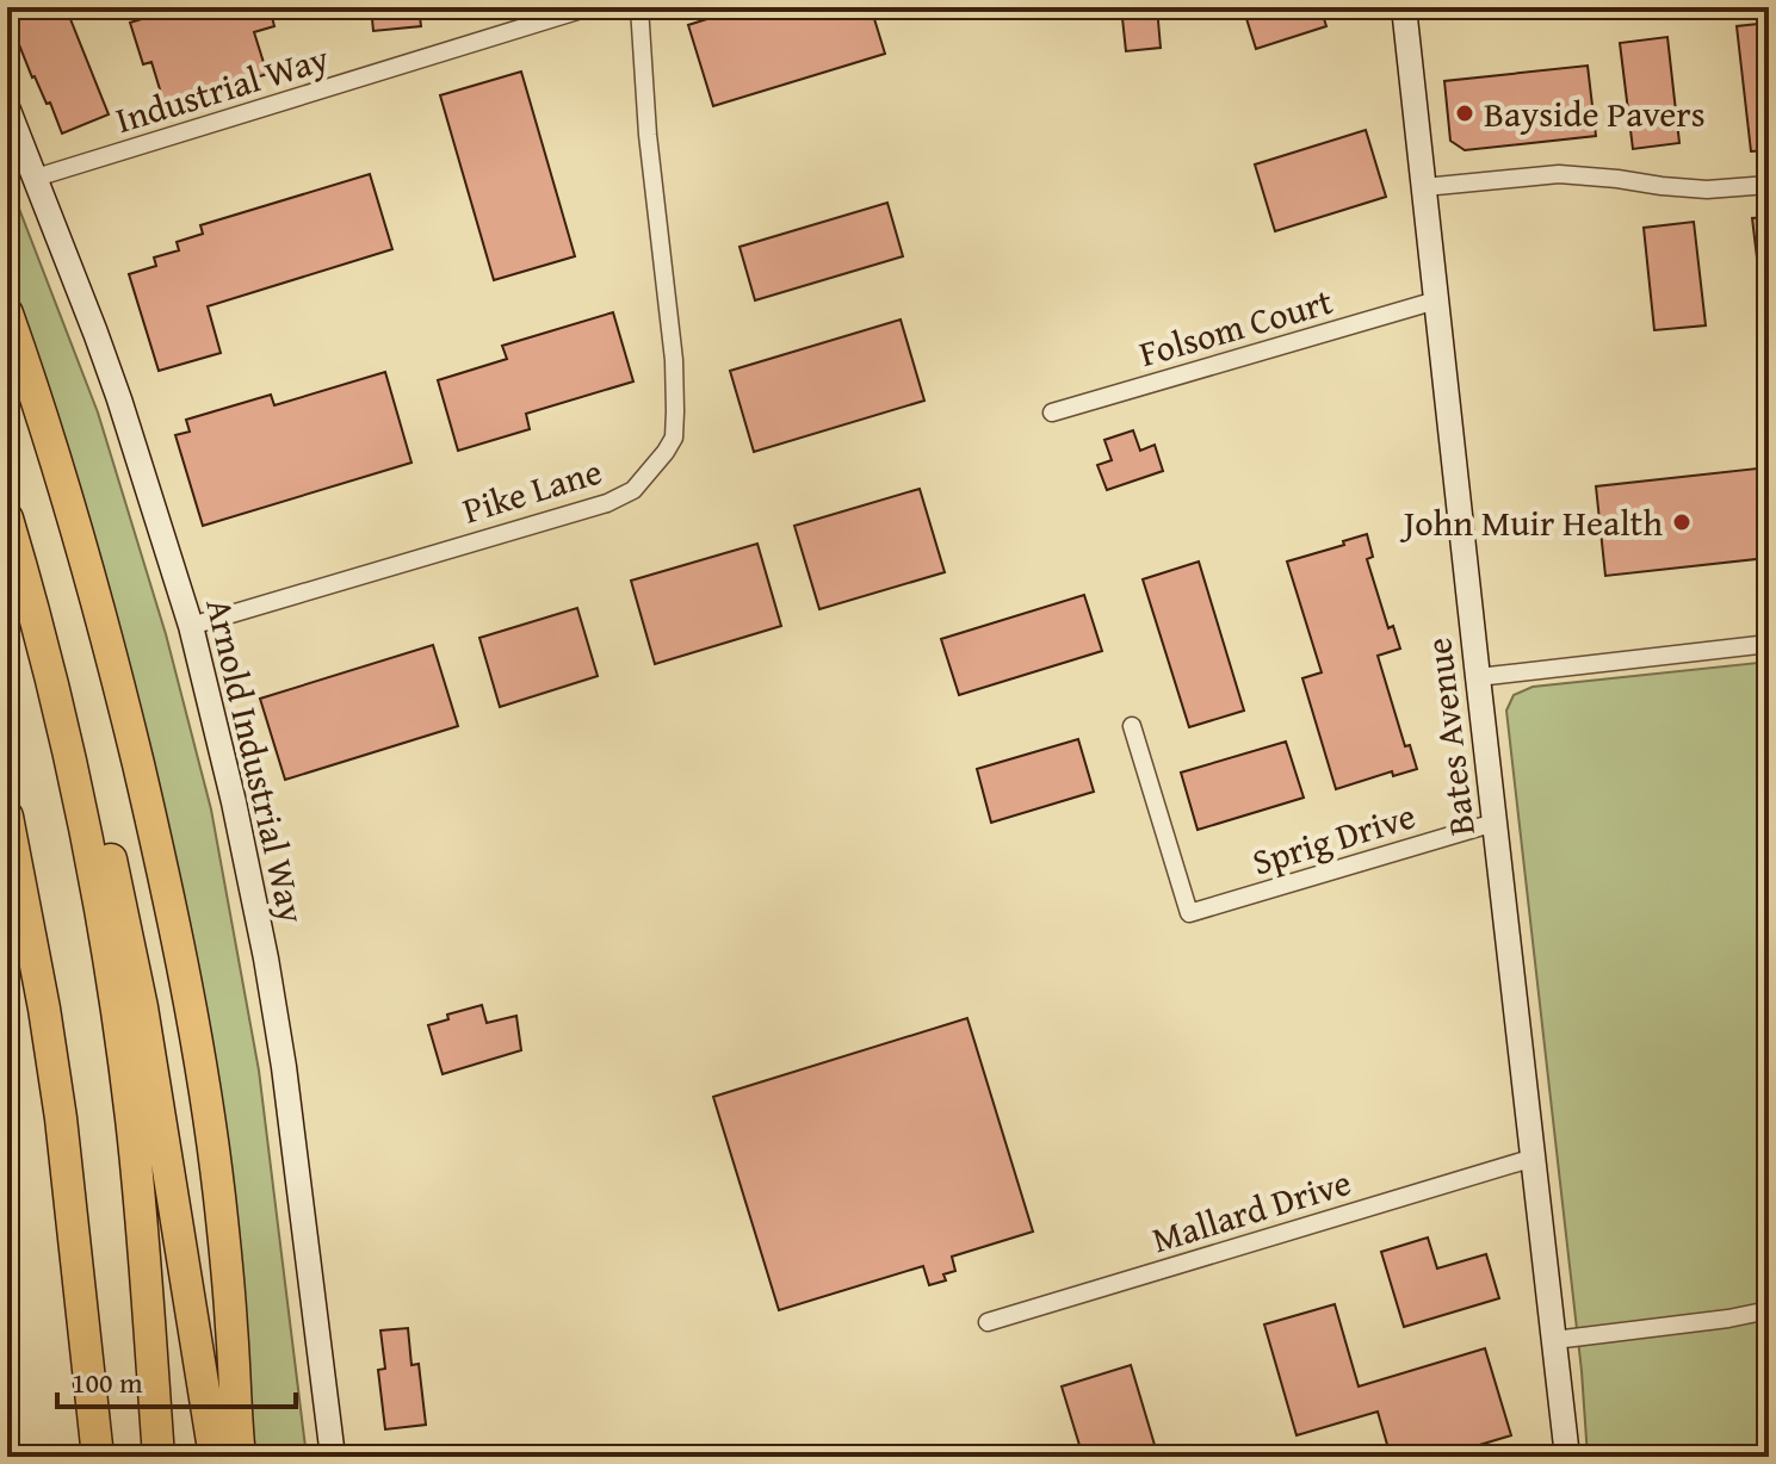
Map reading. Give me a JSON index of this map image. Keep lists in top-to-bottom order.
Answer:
{
  "streets": {
    "street": [
      "Industrial Way",
      "Folsom Court",
      "Pike Lane",
      "Bates Avenue",
      "Arnold Industrial Way",
      "Sprig Drive",
      "Mallard Drive"
    ]
  },
  "crossings": [
    ["Industrial Way", "Arnold Industrial Way"],
    ["Folsom Court", "Bates Avenue"],
    ["Pike Lane", "Arnold Industrial Way"],
    ["Bates Avenue", "Sprig Drive"],
    ["Bates Avenue", "Mallard Drive"]
  ],
  "places": ["Bayside Pavers", "John Muir Health"],
  "scale_bar": "100 m"
}
